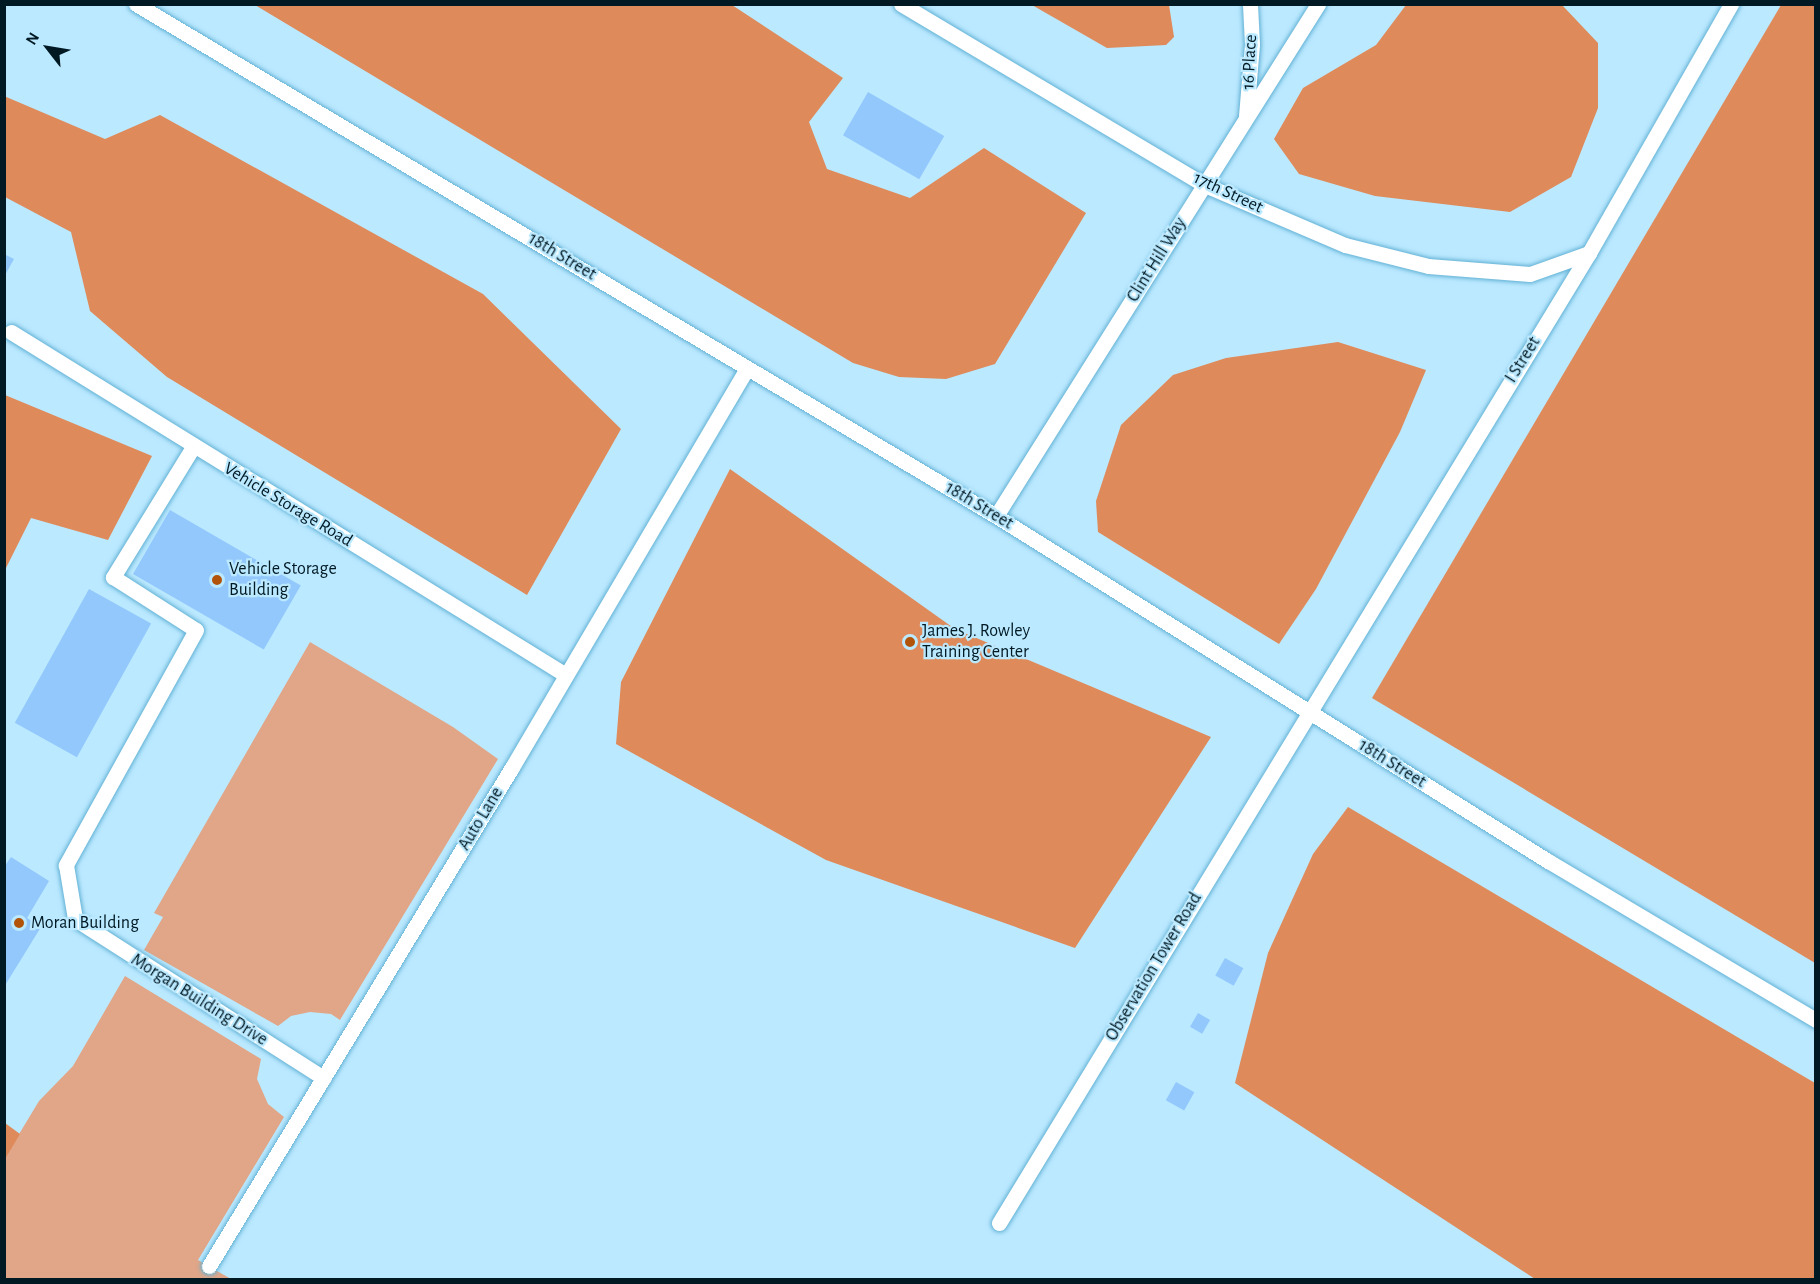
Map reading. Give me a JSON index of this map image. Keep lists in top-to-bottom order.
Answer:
{
  "streets": {
    "lane": [
      "16 Place",
      "17th Street",
      "18th Street",
      "Clint Hill Way",
      "I Street",
      "Vehicle Storage Road",
      "Auto Lane",
      "Observation Tower Road",
      "Morgan Building Drive"
    ]
  },
  "crossings": [
    ["16 Place", "Clint Hill Way"],
    ["17th Street", "Clint Hill Way"],
    ["17th Street", "I Street"],
    ["18th Street", "Clint Hill Way"],
    ["18th Street", "I Street"],
    ["18th Street", "Auto Lane"],
    ["18th Street", "Observation Tower Road"],
    ["I Street", "Observation Tower Road"],
    ["Vehicle Storage Road", "Auto Lane"],
    ["Vehicle Storage Road", "Morgan Building Drive"],
    ["Auto Lane", "Morgan Building Drive"]
  ],
  "places": ["Vehicle Storage Building", "James J. Rowley Training Center", "Moran Building"],
  "north": "top left"
}
